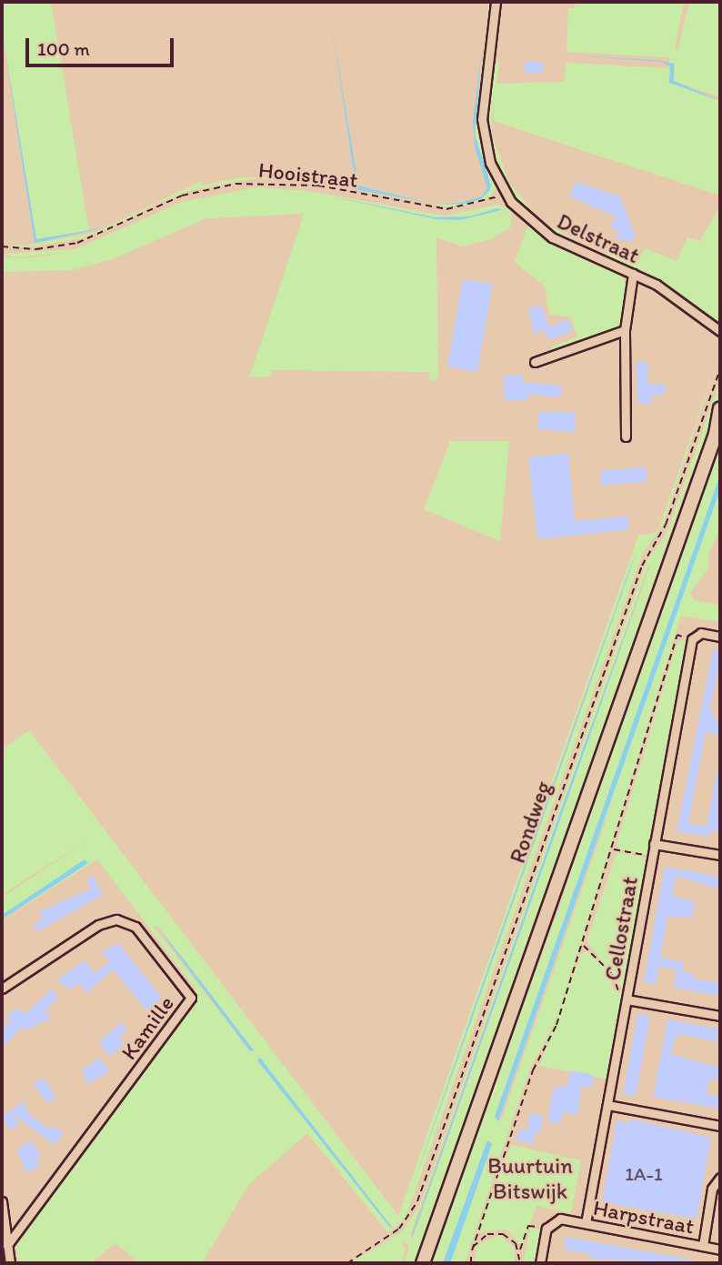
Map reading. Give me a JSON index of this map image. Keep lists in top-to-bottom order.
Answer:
{
  "streets": {
    "main road": ["Rondweg"],
    "street": [
      "Delstraat",
      "Cellostraat",
      "Kamille",
      "Harpstraat"
    ],
    "path": ["Hooistraat"]
  },
  "crossings": [
    ["Hooistraat", "Delstraat"],
    ["Cellostraat", "Harpstraat"]
  ],
  "parks": ["Buurtuin Bitswijk"],
  "house_numbers": ["1A-1"],
  "scale_bar": "100 m"
}
